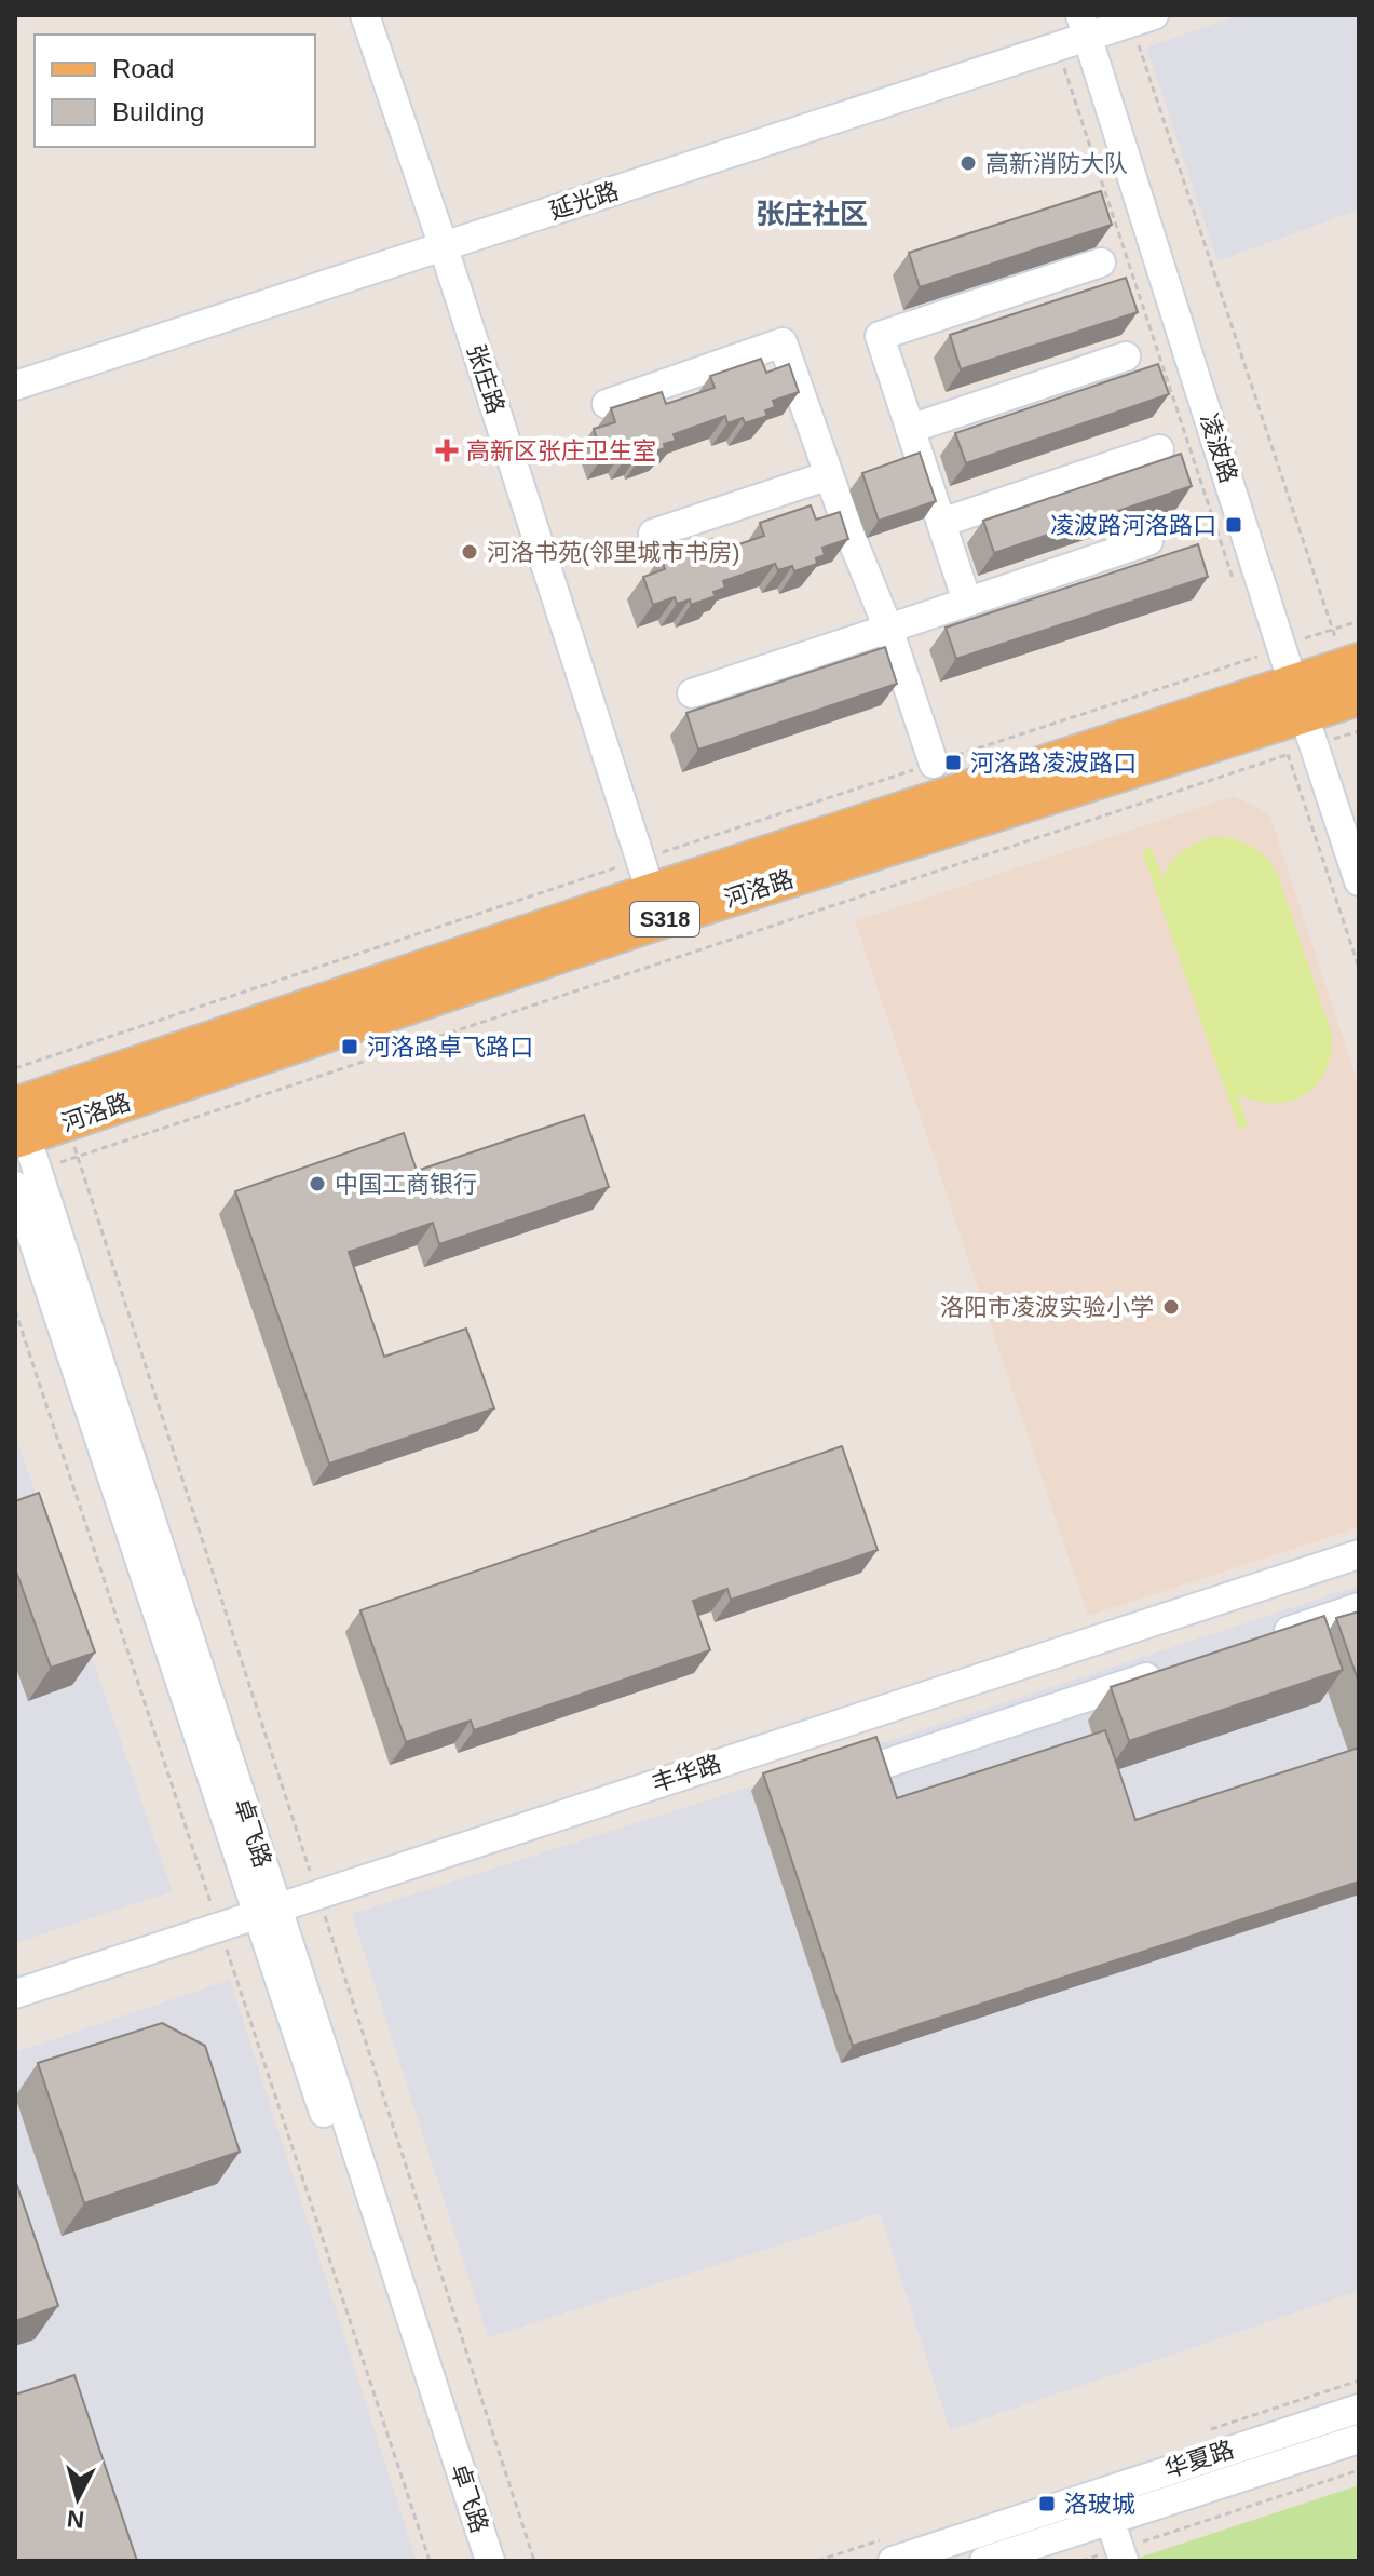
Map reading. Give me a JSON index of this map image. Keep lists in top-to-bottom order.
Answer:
{
  "streets": {
    "main road": ["河洛路", "S318"],
    "street": [
      "延光路",
      "张庄路",
      "凌波路",
      "丰华路",
      "卓飞路",
      "华夏路"
    ]
  },
  "crossings": [
    ["延光路", "张庄路"],
    ["延光路", "凌波路"],
    ["张庄路", "河洛路"],
    ["凌波路", "河洛路"],
    ["河洛路", "卓飞路"],
    ["丰华路", "卓飞路"]
  ],
  "districts": ["张庄社区"],
  "places": {
    "other": [
      "高新消防大队",
      "河洛书苑(邻里城市书房)",
      "中国工商银行",
      "洛阳市凌波实验小学"
    ],
    "health": ["高新区张庄卫生室"],
    "transit": [
      "凌波路河洛路口",
      "河洛路凌波路口",
      "河洛路卓飞路口",
      "洛玻城"
    ]
  },
  "legend": ["Road", "Building"],
  "north": "bottom"
}
